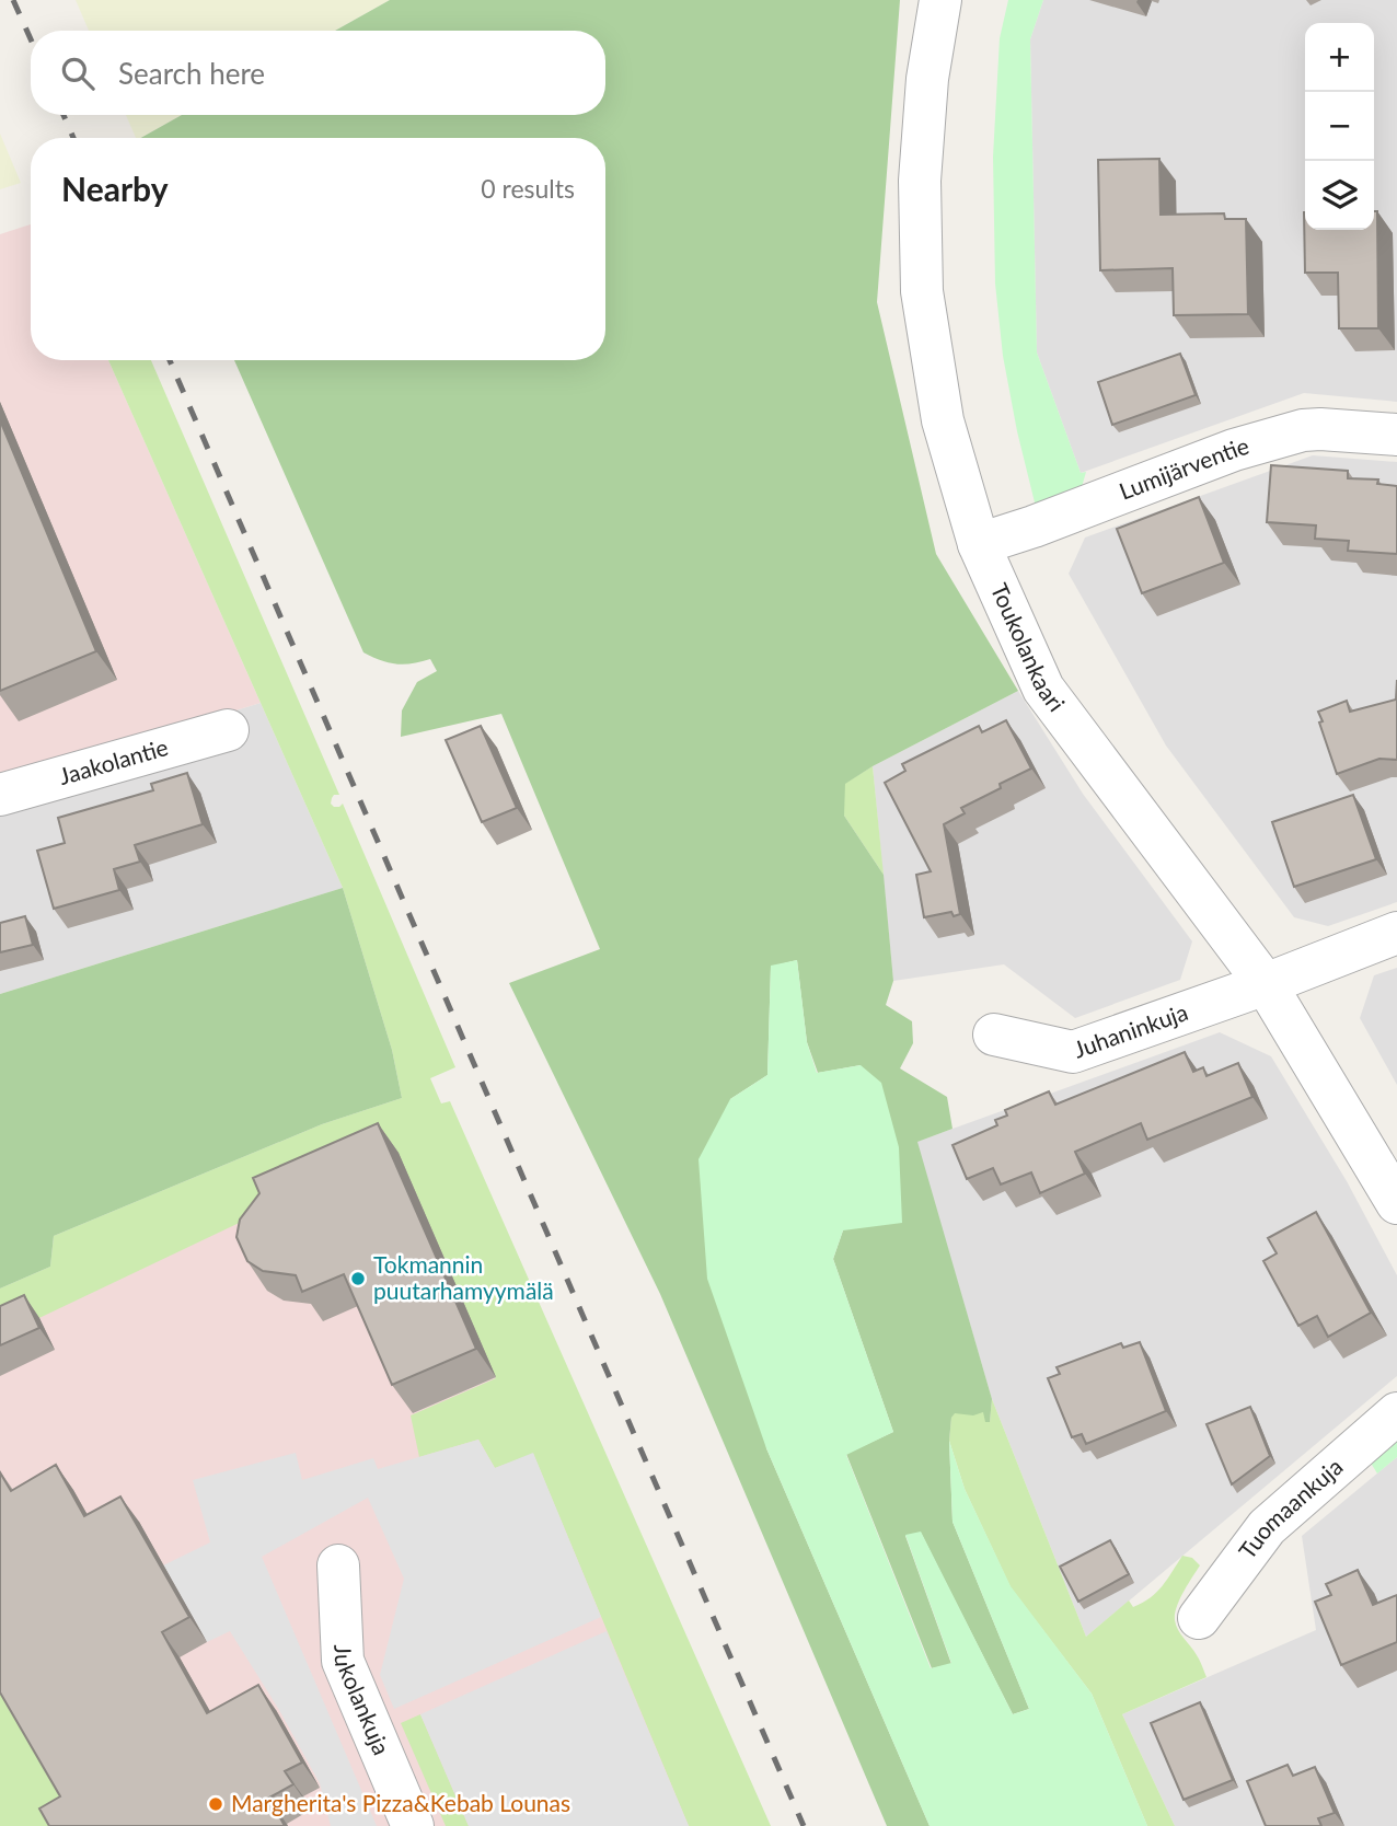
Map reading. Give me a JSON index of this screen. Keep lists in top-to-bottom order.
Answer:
{
  "streets": {
    "street": [
      "Lumijärventie",
      "Toukolankaari",
      "Jaakolantie",
      "Juhaninkuja",
      "Tuomaankuja",
      "Jukolankuja"
    ]
  },
  "crossings": [
    ["Lumijärventie", "Toukolankaari"],
    ["Toukolankaari", "Juhaninkuja"]
  ],
  "places": ["Tokmannin puutarhamyymälä", "Margherita's Pizza&Kebab Lounas"],
  "page": {
    "map_buttons": ["+", "−"],
    "search": "Search here",
    "heading": ["Nearby", "0 results"]
  }
}
